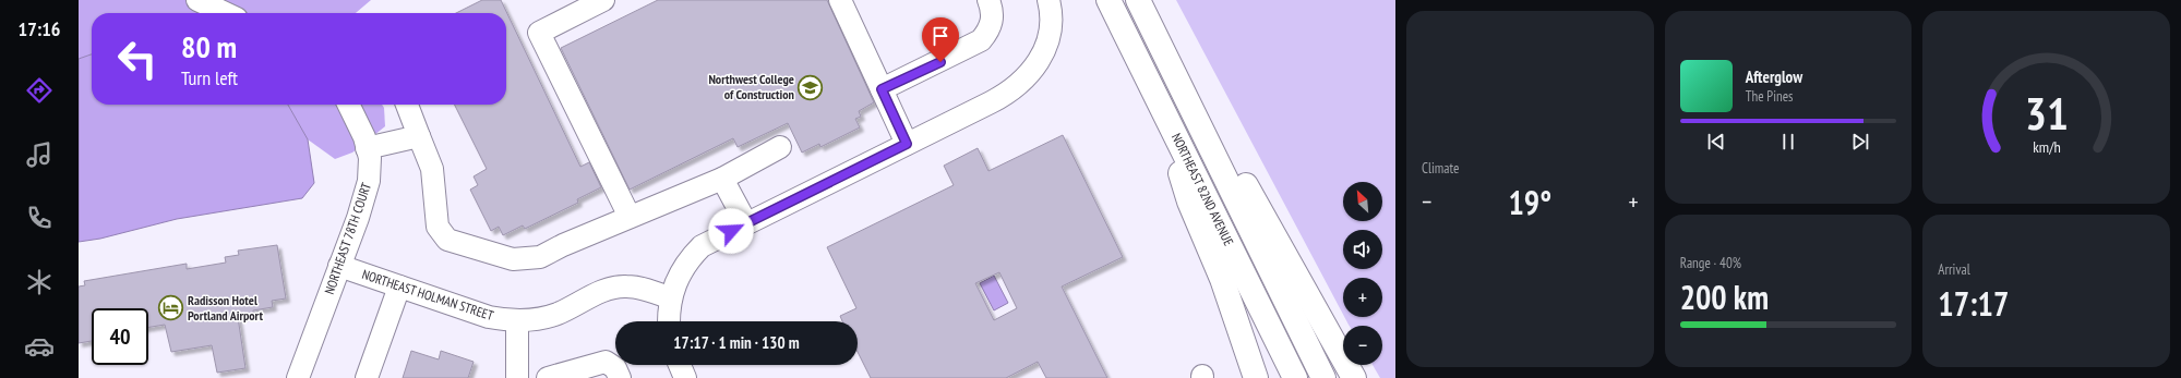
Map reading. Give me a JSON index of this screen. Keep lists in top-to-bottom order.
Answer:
{
  "streets": {
    "main road": ["NORTHEAST 82ND AVENUE"],
    "street": ["NORTHEAST 78TH COURT", "NORTHEAST HOLMAN STREET"]
  },
  "crossings": [
    ["NORTHEAST 78TH COURT", "NORTHEAST HOLMAN STREET"]
  ],
  "places": {
    "school or university": ["Northwest College of Construction"],
    "hotel": ["Radisson Hotel Portland Airport"]
  },
  "north": "top left",
  "page": {
    "tabs": "17:16",
    "tile": [
      "Climate",
      ["Range · 40%", "200 km"],
      ["Arrival", "17:17"]
    ],
    "turn": ["80 m", "Turn left"],
    "song": ["Afterglow", "The Pines"],
    "map_buttons": ["+", "−"],
    "heat": ["−", "19°", "+"],
    "limit": "40",
    "trip": "17:17 · 1 min · 130 m",
    "gauge": ["31", "km/h"]
  }
}
